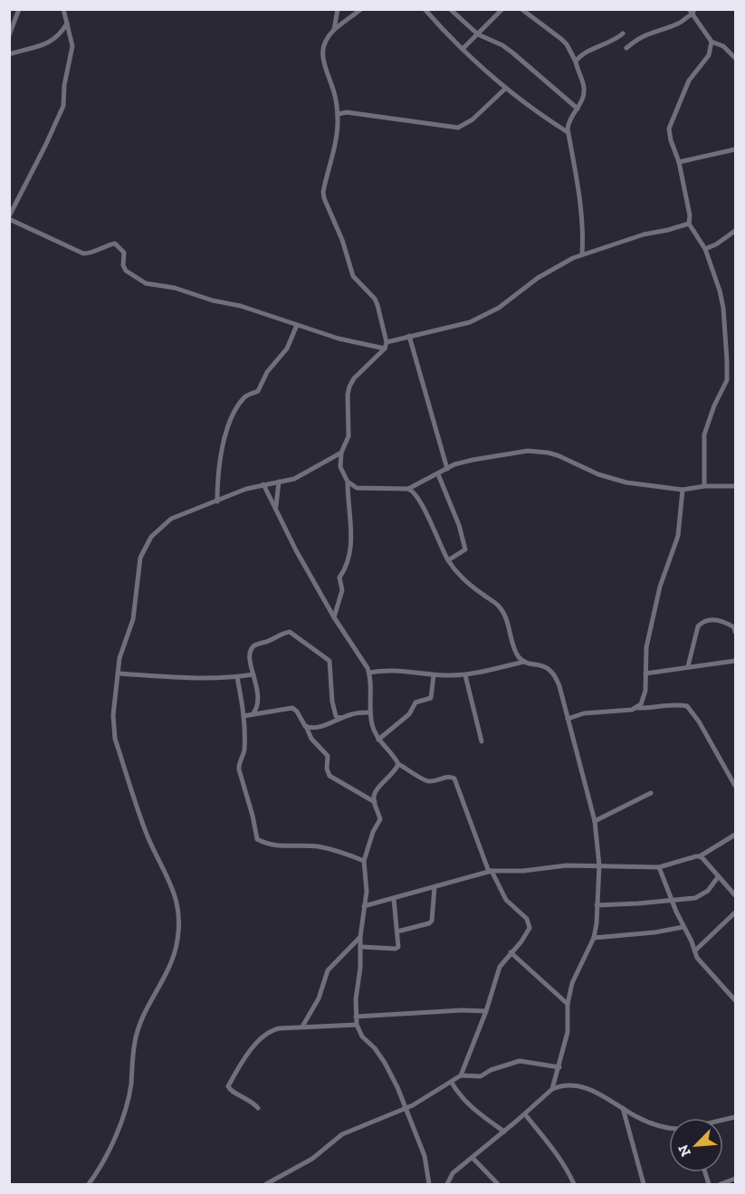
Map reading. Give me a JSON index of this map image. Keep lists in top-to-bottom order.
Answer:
{
  "north": "bottom left"
}
